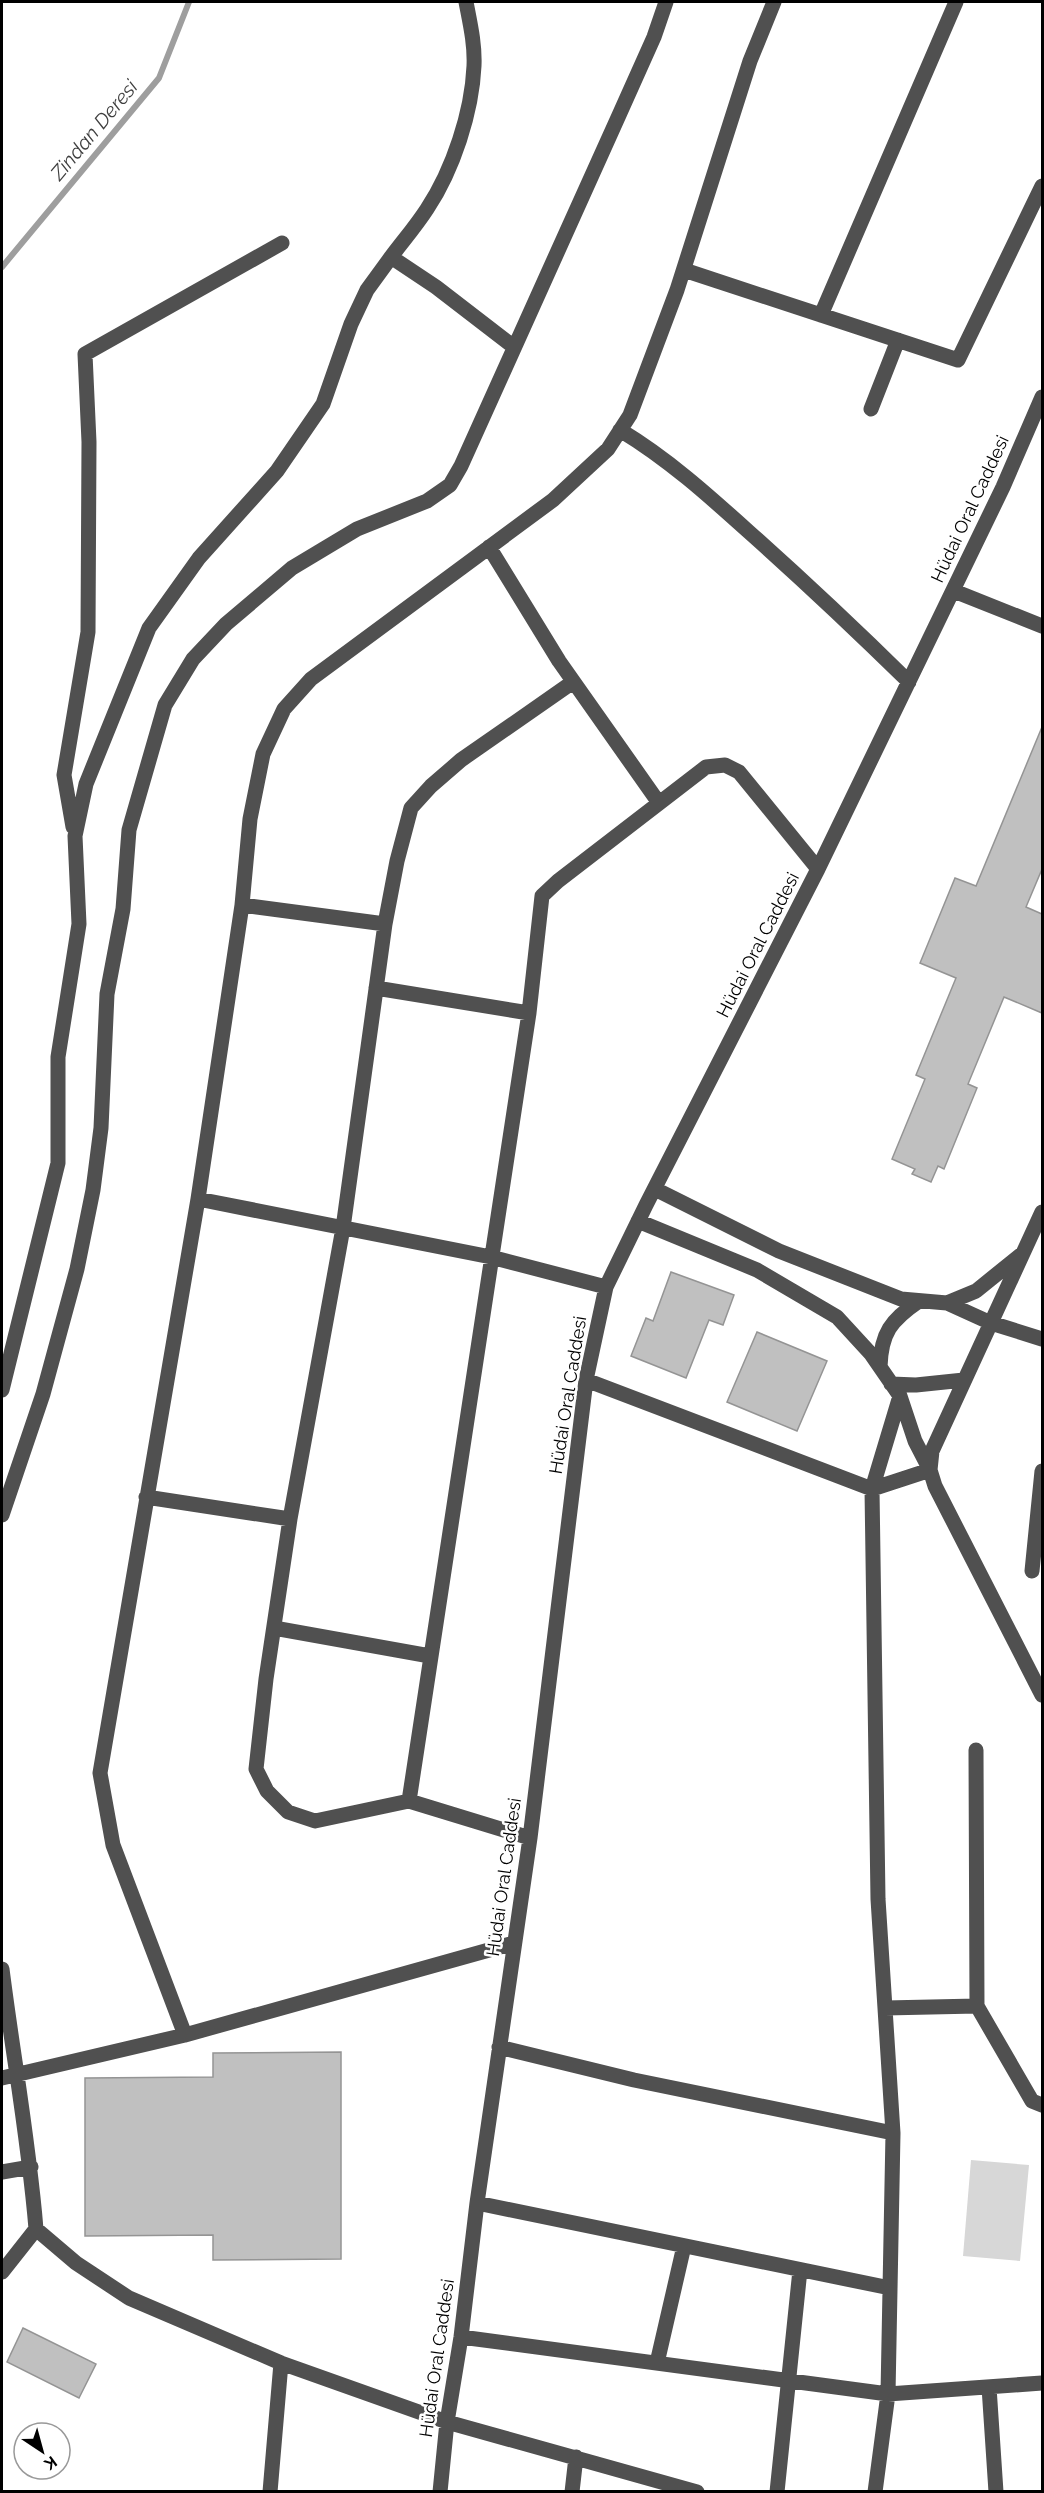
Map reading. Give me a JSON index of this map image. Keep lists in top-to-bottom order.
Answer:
{
  "streets": {
    "street": ["Hüdai Oral Caddesi"]
  },
  "water": ["Zindan Deresi"],
  "north": "bottom right"
}
